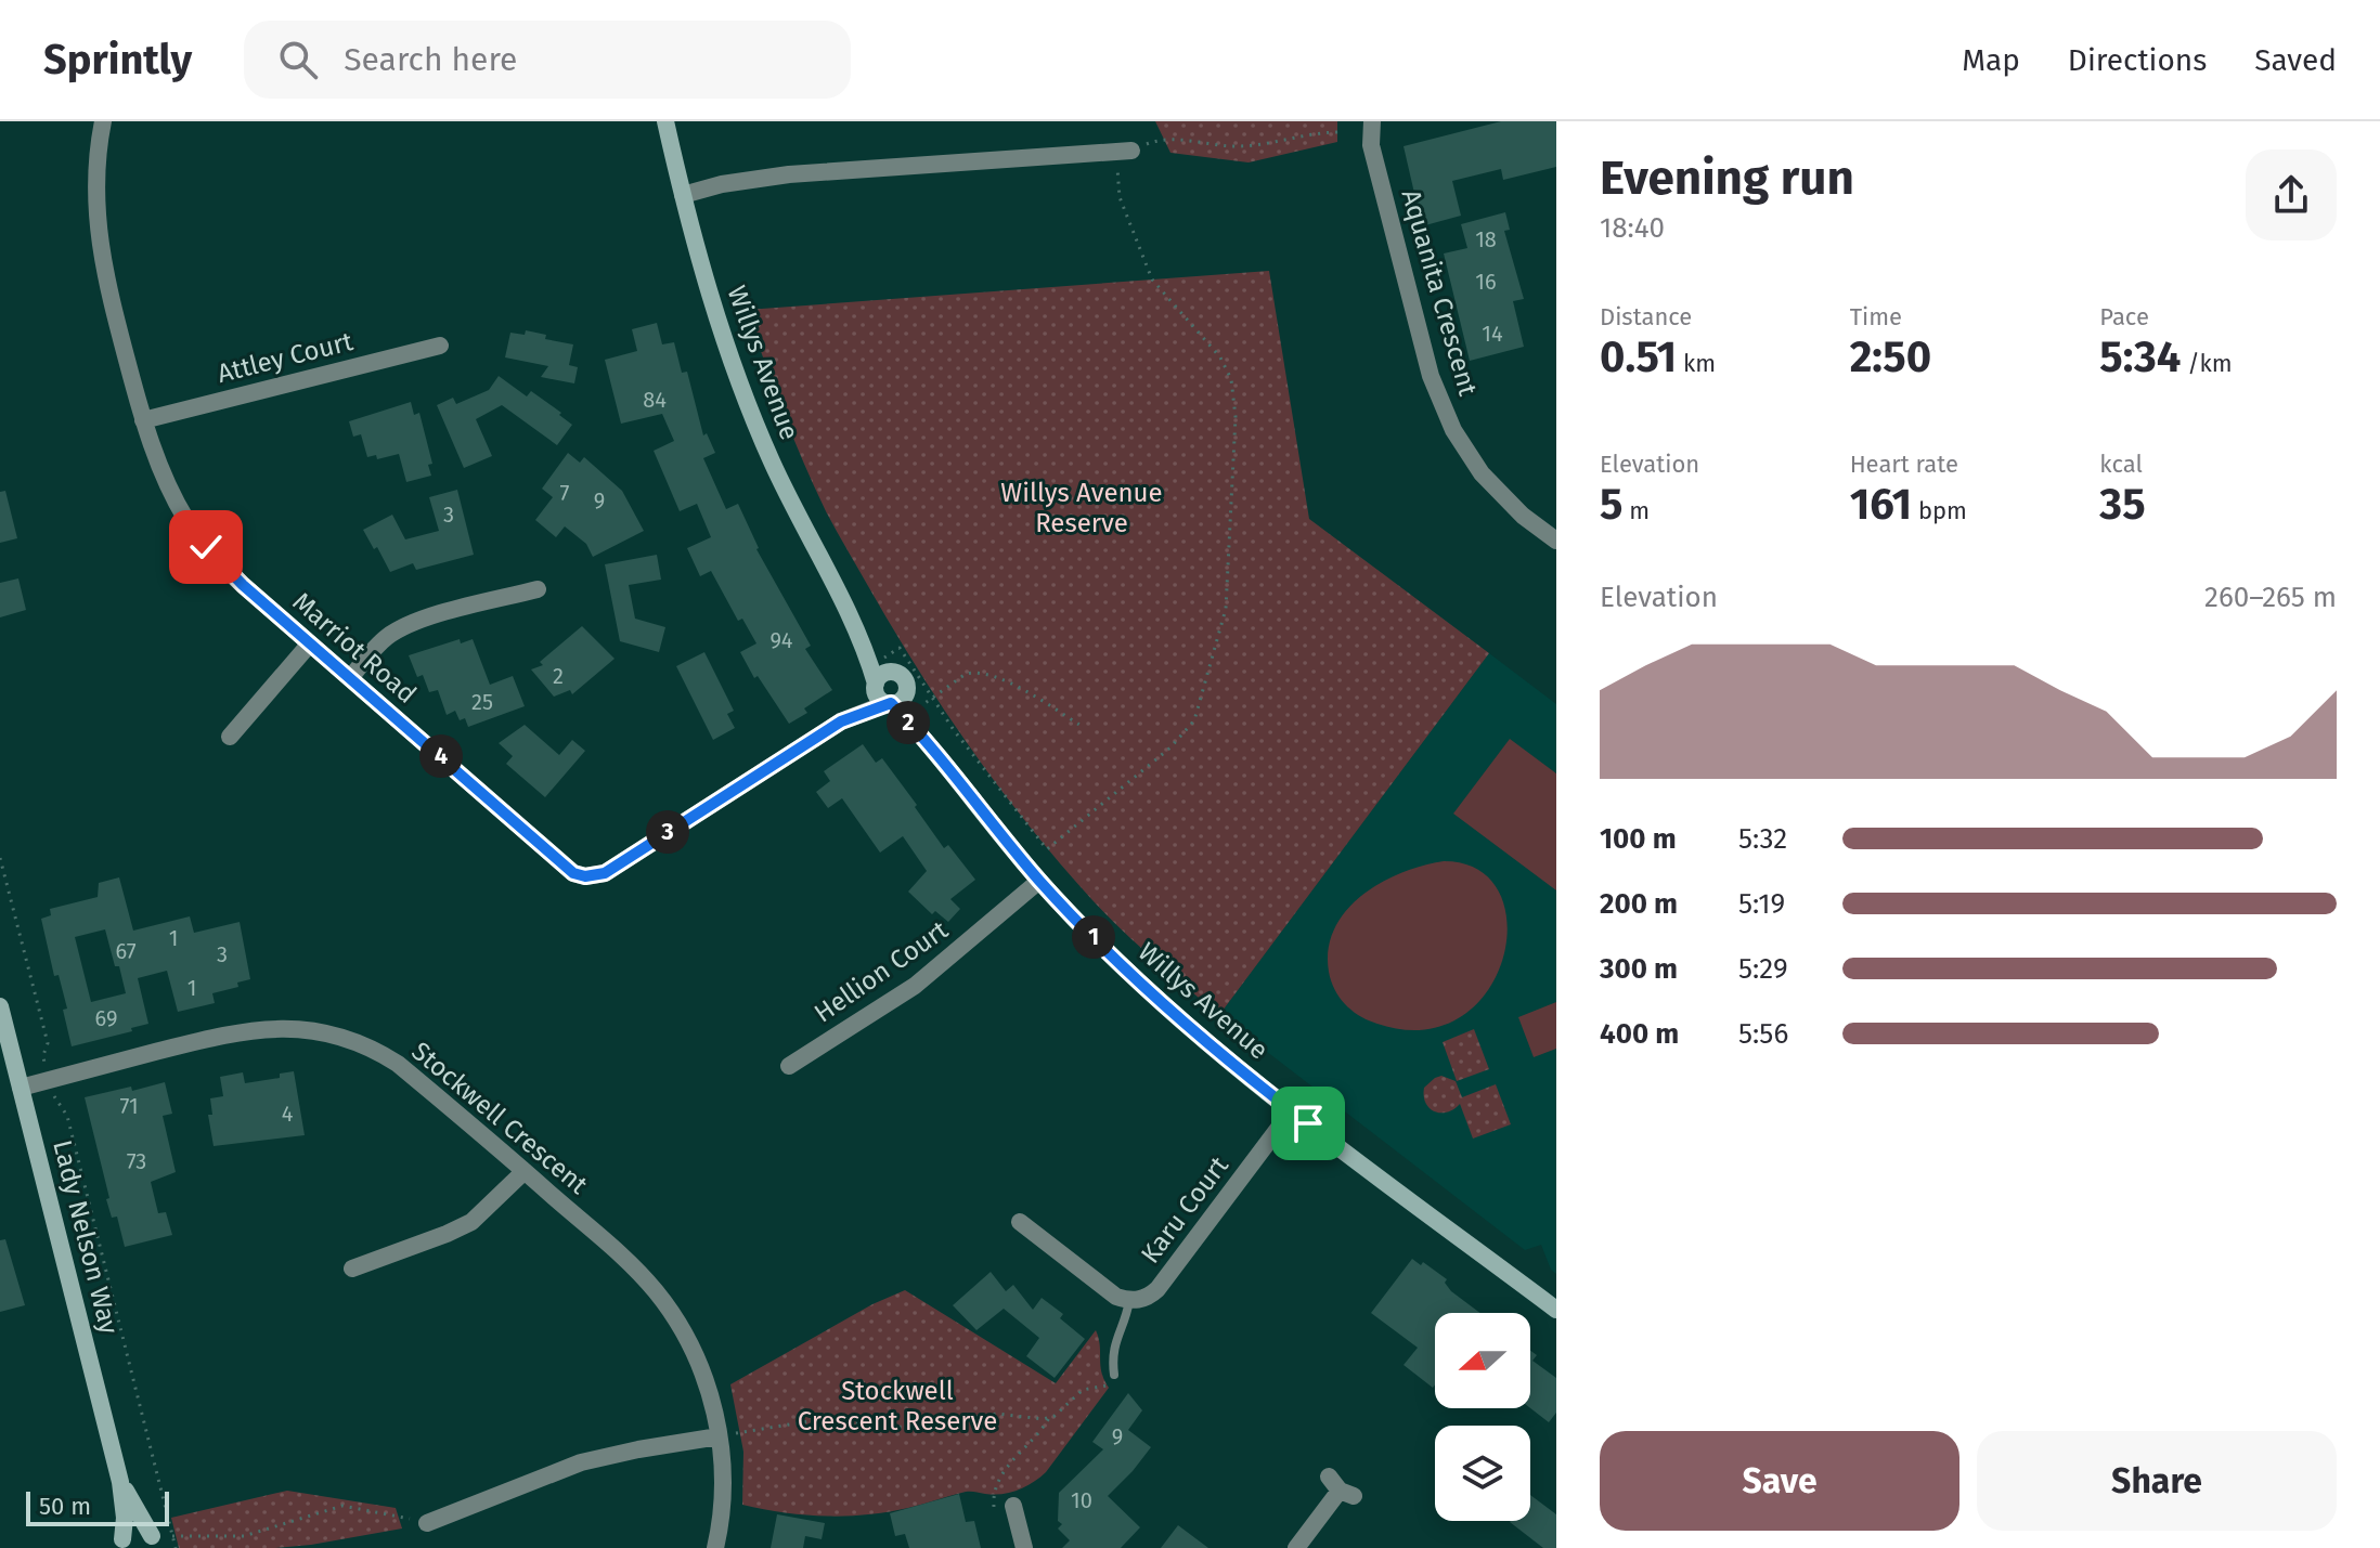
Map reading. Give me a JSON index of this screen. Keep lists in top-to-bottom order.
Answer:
{
  "streets": {
    "street": [
      "Aquanita Crescent",
      "Attley Court",
      "Willys Avenue",
      "Marriot Road",
      "Hellion Court",
      "Stockwell Crescent",
      "Karu Court",
      "Lady Nelson Way"
    ]
  },
  "crossings": [
    ["Attley Court", "Marriot Road"],
    ["Willys Avenue", "Marriot Road"],
    ["Willys Avenue", "Hellion Court"],
    ["Willys Avenue", "Karu Court"],
    ["Stockwell Crescent", "Lady Nelson Way"]
  ],
  "parks": ["Willys Avenue Reserve", "Stockwell Crescent Reserve"],
  "house_numbers": [
    "18",
    "16",
    "14",
    "84",
    "7",
    "9",
    "3",
    "94",
    "2",
    "25",
    "1",
    "67",
    "3",
    "1",
    "69",
    "71",
    "4",
    "73",
    "9",
    "10"
  ],
  "scale_bar": "50 m",
  "north": "left",
  "page": {
    "header": "Sprintly",
    "search": "Search here",
    "nav": ["Map", "Directions", "Saved"],
    "heading": ["Evening run", "18:40"],
    "stats": [
      ["Distance", "0.51 km"],
      ["Time", "2:50"],
      ["Pace", "5:34 /km"],
      ["Elevation", "5 m"],
      ["Heart rate", "161 bpm"],
      ["kcal", "35"]
    ],
    "chart": ["Elevation", "260–265 m"],
    "pins": [
      "2",
      "4",
      "3",
      "1"
    ],
    "list": [
      {
        "name": "100 m",
        "note": "5:32"
      },
      {
        "name": "200 m",
        "note": "5:19"
      },
      {
        "name": "300 m",
        "note": "5:29"
      },
      {
        "name": "400 m",
        "note": "5:56"
      }
    ],
    "buttons": ["Save", "Share"],
    "scale": "50 m"
  }
}
